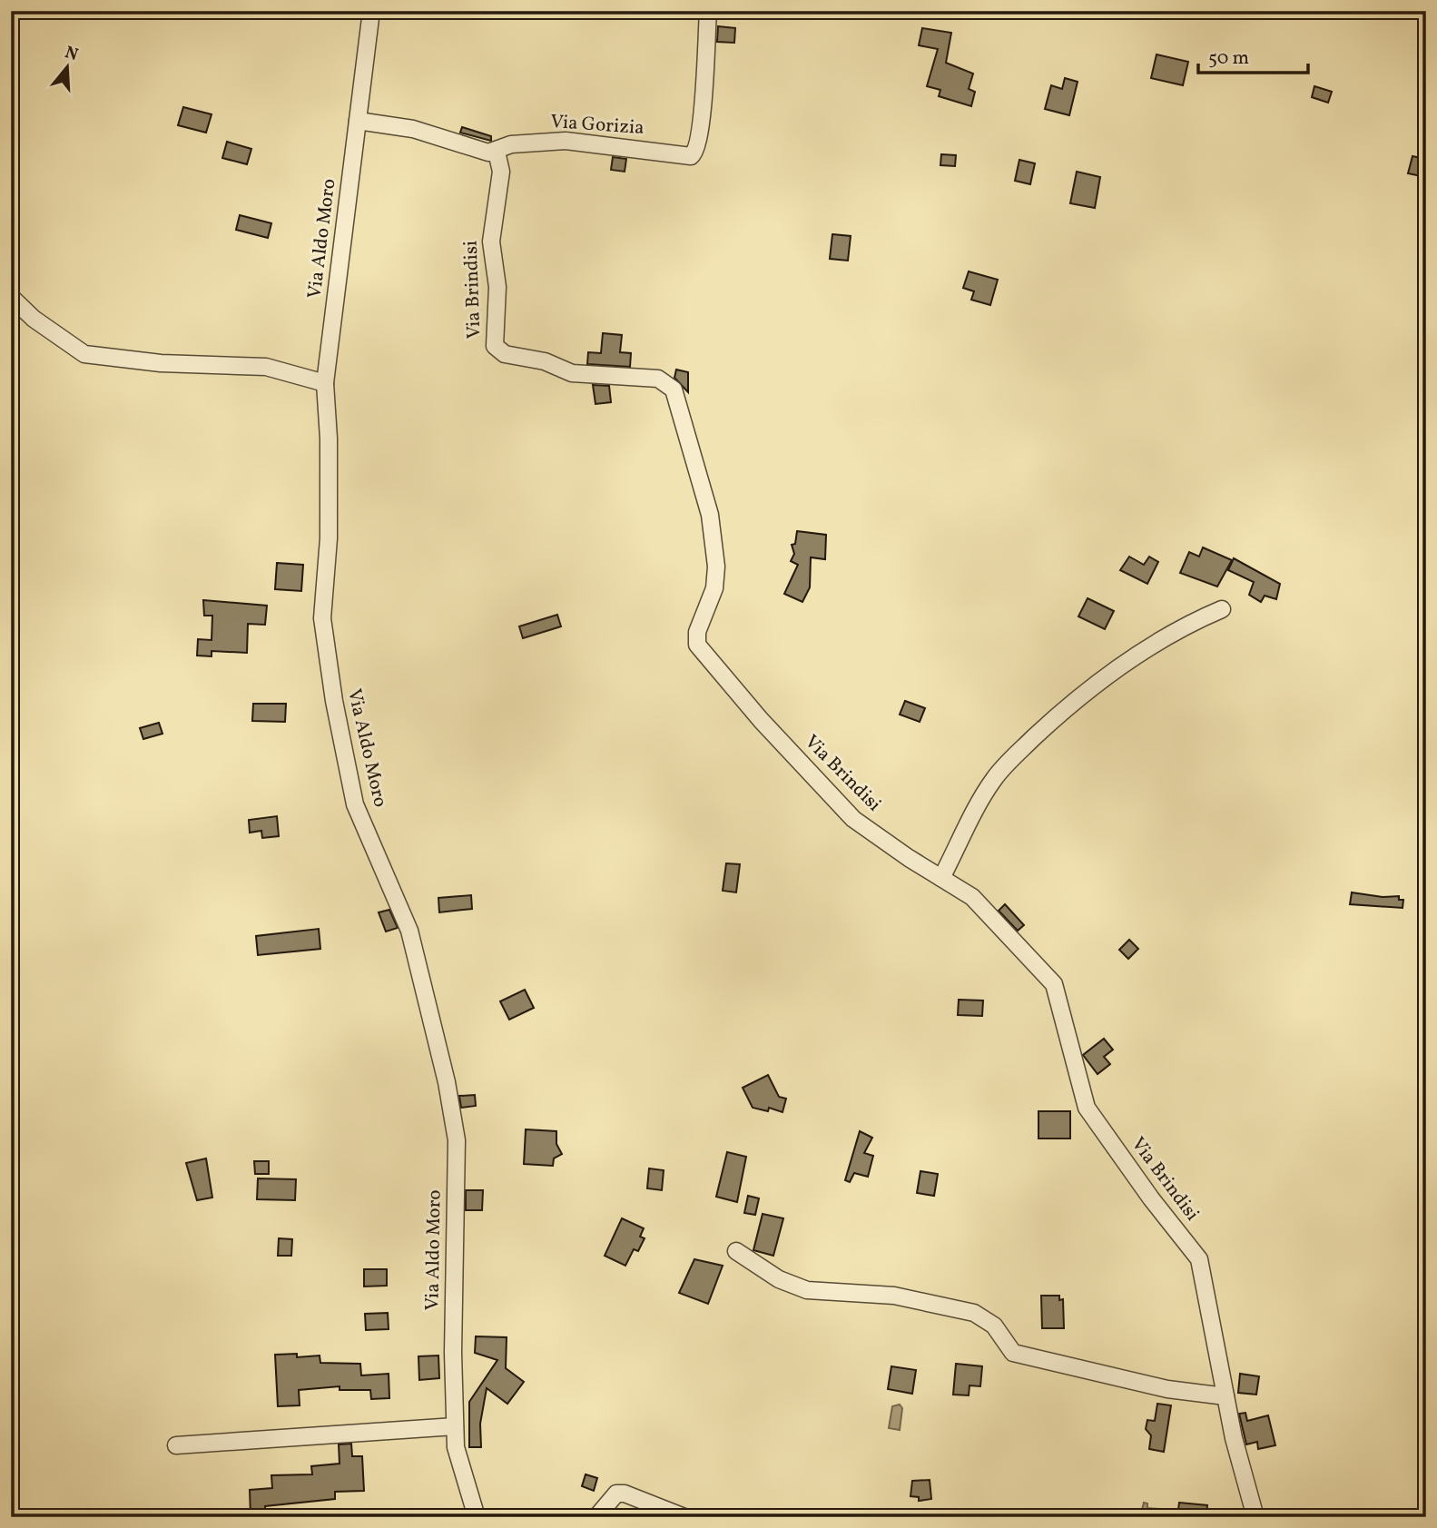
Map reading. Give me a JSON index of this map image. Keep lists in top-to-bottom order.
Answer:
{
  "streets": {
    "street": ["Via Gorizia", "Via Aldo Moro", "Via Brindisi"]
  },
  "crossings": [
    ["Via Gorizia", "Via Aldo Moro"],
    ["Via Gorizia", "Via Brindisi"]
  ],
  "scale_bar": "50 m",
  "north": "top"
}
